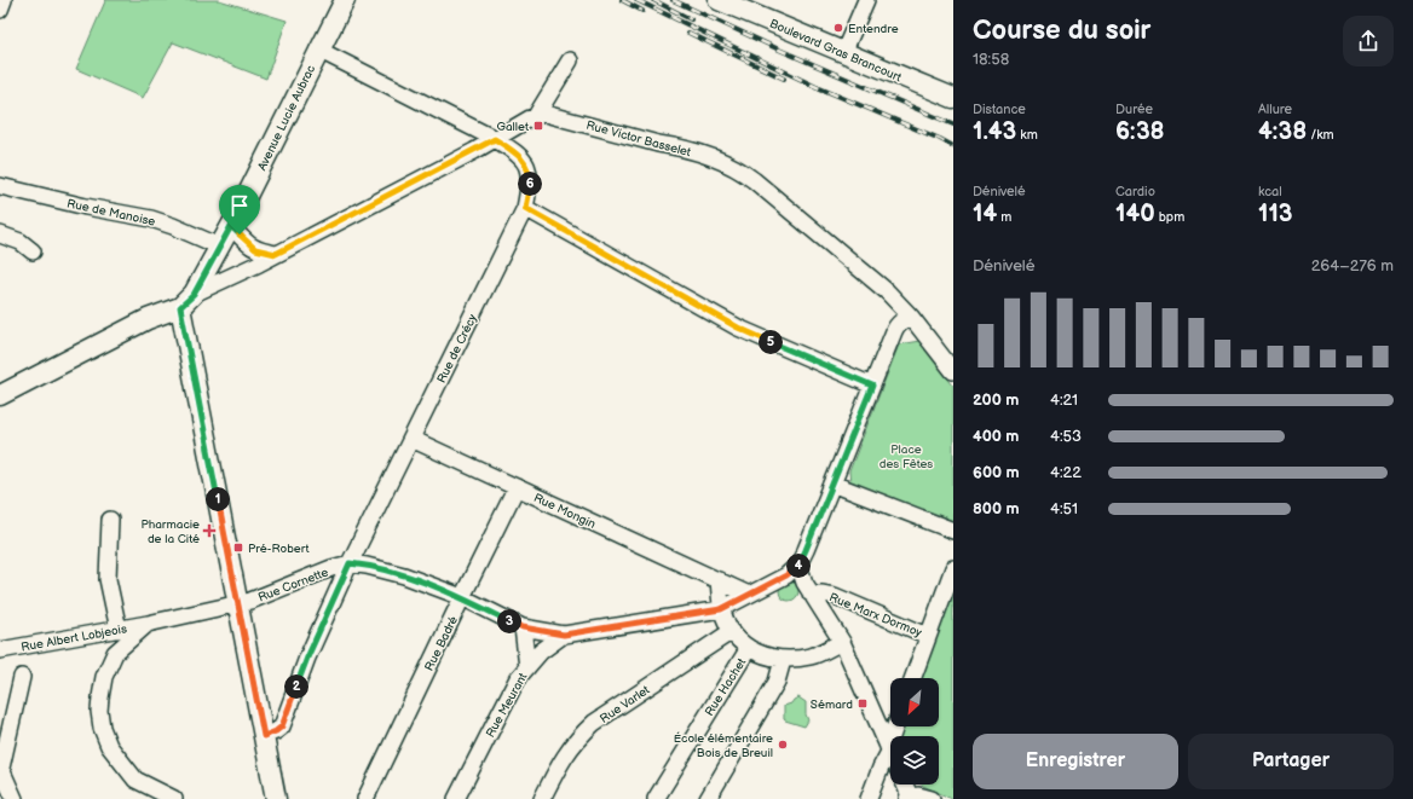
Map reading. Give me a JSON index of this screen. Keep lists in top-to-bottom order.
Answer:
{
  "streets": {
    "main road": ["Boulevard Gras Brancourt", "Avenue Lucie Aubrac"],
    "street": [
      "Rue Victor Basselet",
      "Rue de Manoise",
      "Rue de Crécy",
      "Rue Mongin",
      "Rue Cornette",
      "Rue Marx Dormoy",
      "Rue Albert Lobjeois",
      "Rue Badré",
      "Rue Hachet",
      "Rue Varlet",
      "Rue Meurant"
    ]
  },
  "crossings": [
    ["Avenue Lucie Aubrac", "Rue Victor Basselet"],
    ["Avenue Lucie Aubrac", "Rue de Manoise"],
    ["Avenue Lucie Aubrac", "Rue de Crécy"],
    ["Rue Victor Basselet", "Rue de Crécy"],
    ["Rue de Crécy", "Rue Mongin"],
    ["Rue de Crécy", "Rue Cornette"],
    ["Rue Mongin", "Rue Badré"],
    ["Rue Mongin", "Rue Meurant"],
    ["Rue Cornette", "Rue Albert Lobjeois"]
  ],
  "parks": ["Place des Fêtes"],
  "places": {
    "other": ["Entendre", "École élémentaire Bois de Breuil"],
    "transit": ["Gallet", "Pré-Robert", "Sémard"],
    "health": ["Pharmacie de la Cité"]
  },
  "north": "bottom left",
  "page": {
    "heading": ["Course du soir", "18:58"],
    "stats": [
      ["Distance", "1.43 km"],
      ["Durée", "6:38"],
      ["Allure", "4:38 /km"],
      ["Dénivelé", "14 m"],
      ["Cardio", "140 bpm"],
      ["kcal", "113"]
    ],
    "pins": [
      "6",
      "5",
      "1",
      "4",
      "3",
      "2"
    ],
    "chart": ["Dénivelé", "264–276 m"],
    "list": [
      {
        "name": "200 m",
        "note": "4:21"
      },
      {
        "name": "400 m",
        "note": "4:53"
      },
      {
        "name": "600 m",
        "note": "4:22"
      },
      {
        "name": "800 m",
        "note": "4:51"
      }
    ],
    "buttons": ["Enregistrer", "Partager"]
  }
}
